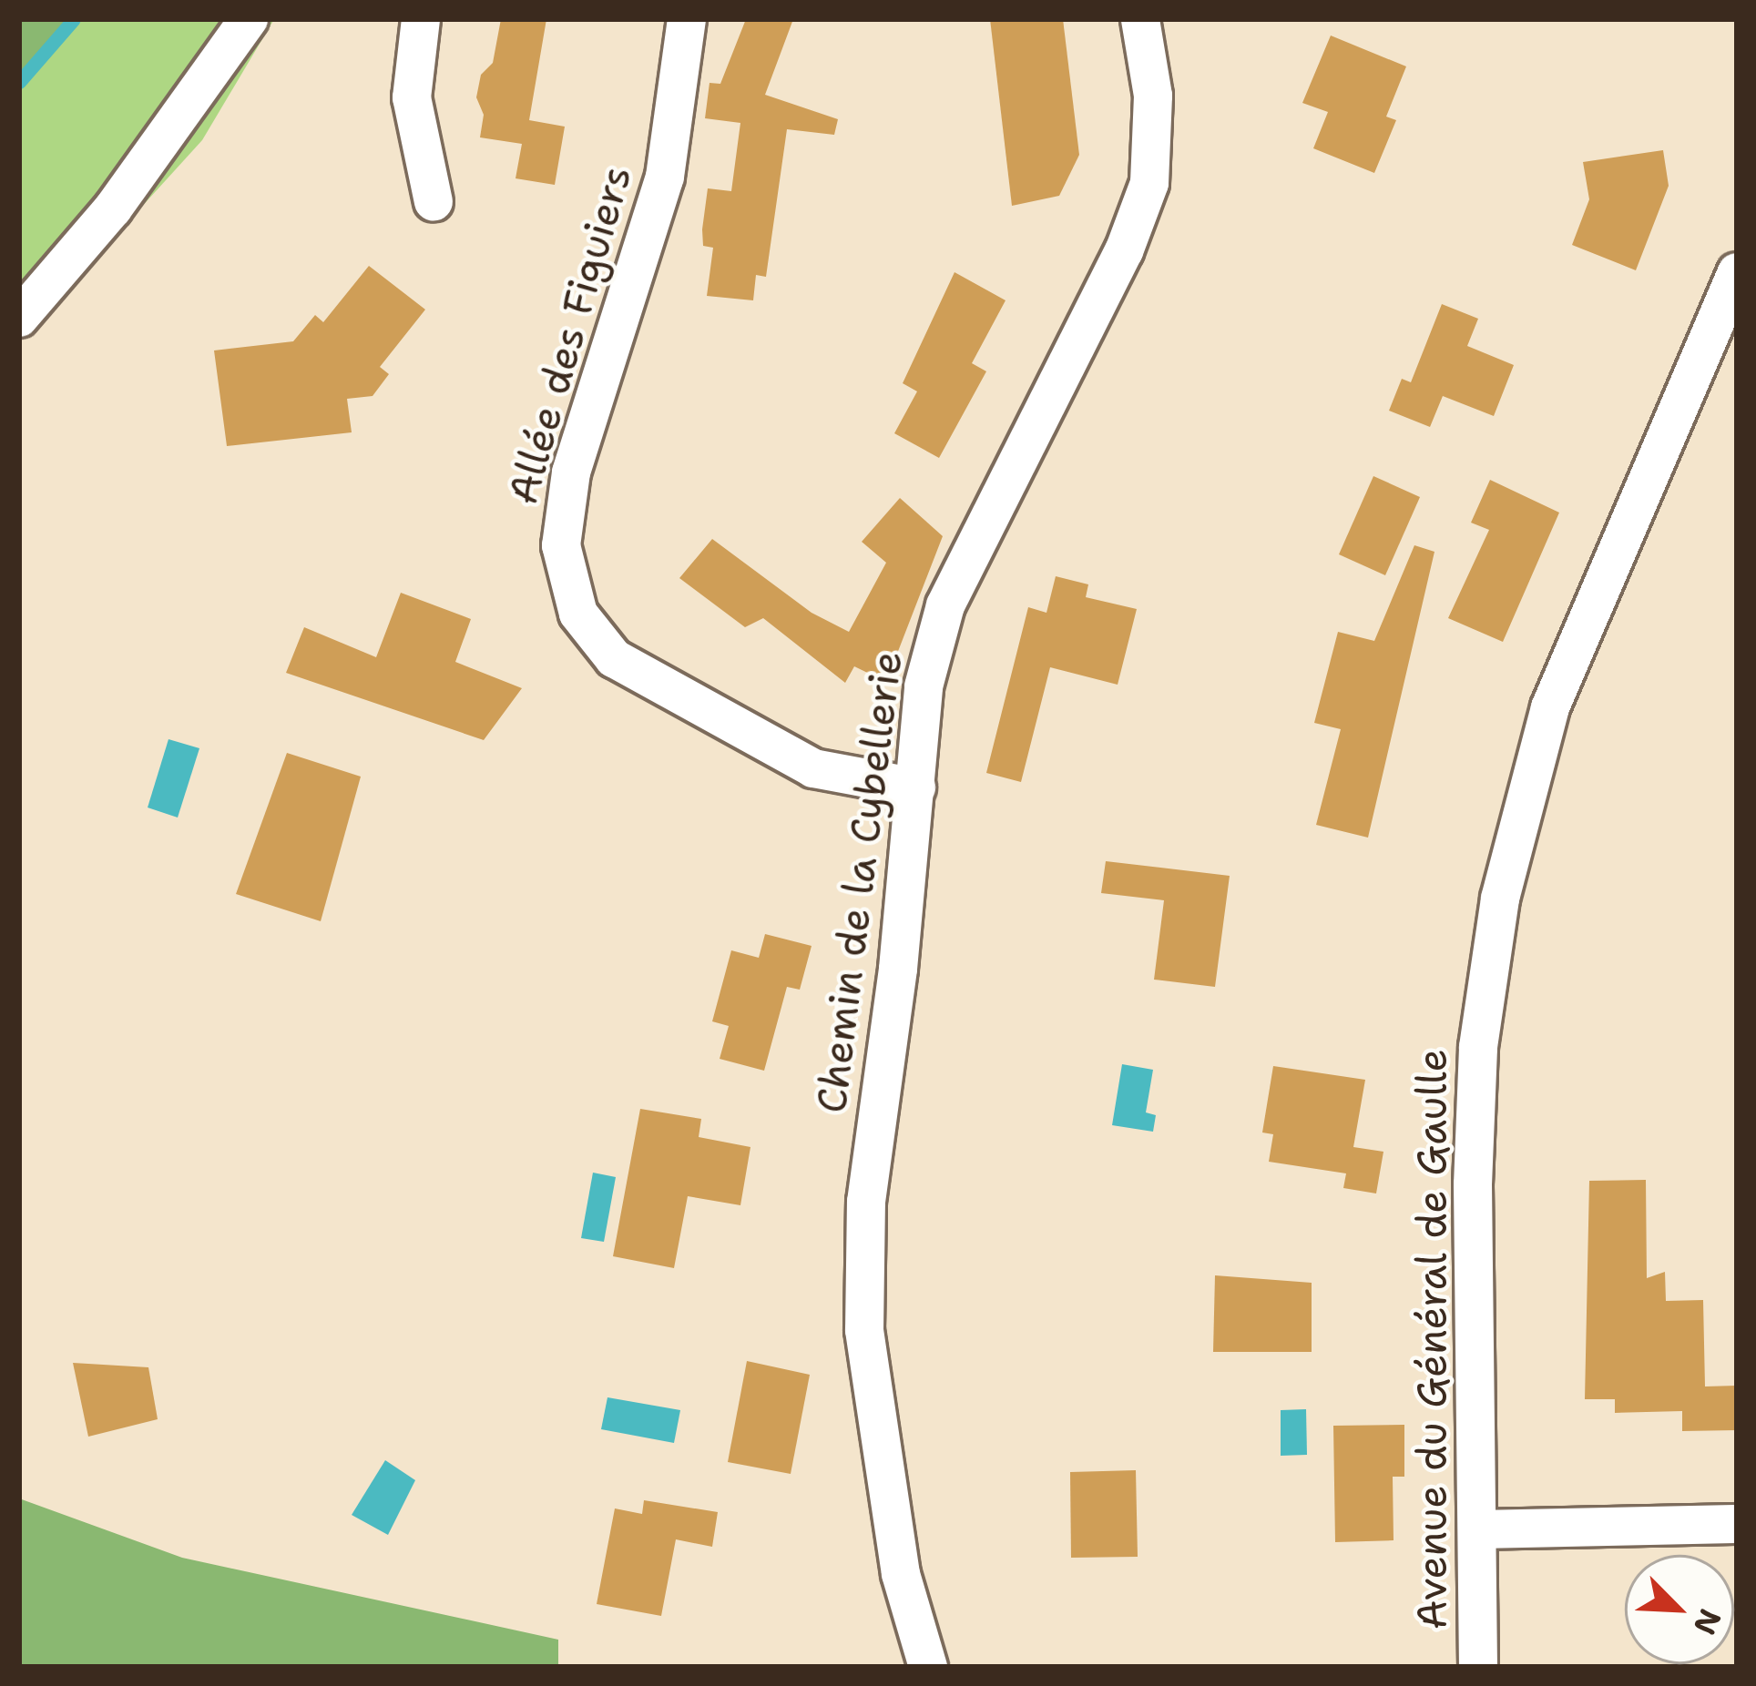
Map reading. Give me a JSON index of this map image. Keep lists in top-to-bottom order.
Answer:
{
  "streets": {
    "street": ["Allée des Figuiers", "Chemin de la Cybellerie", "Avenue du Général de Gaulle"]
  },
  "crossings": [
    ["Allée des Figuiers", "Chemin de la Cybellerie"]
  ],
  "north": "bottom right"
}
